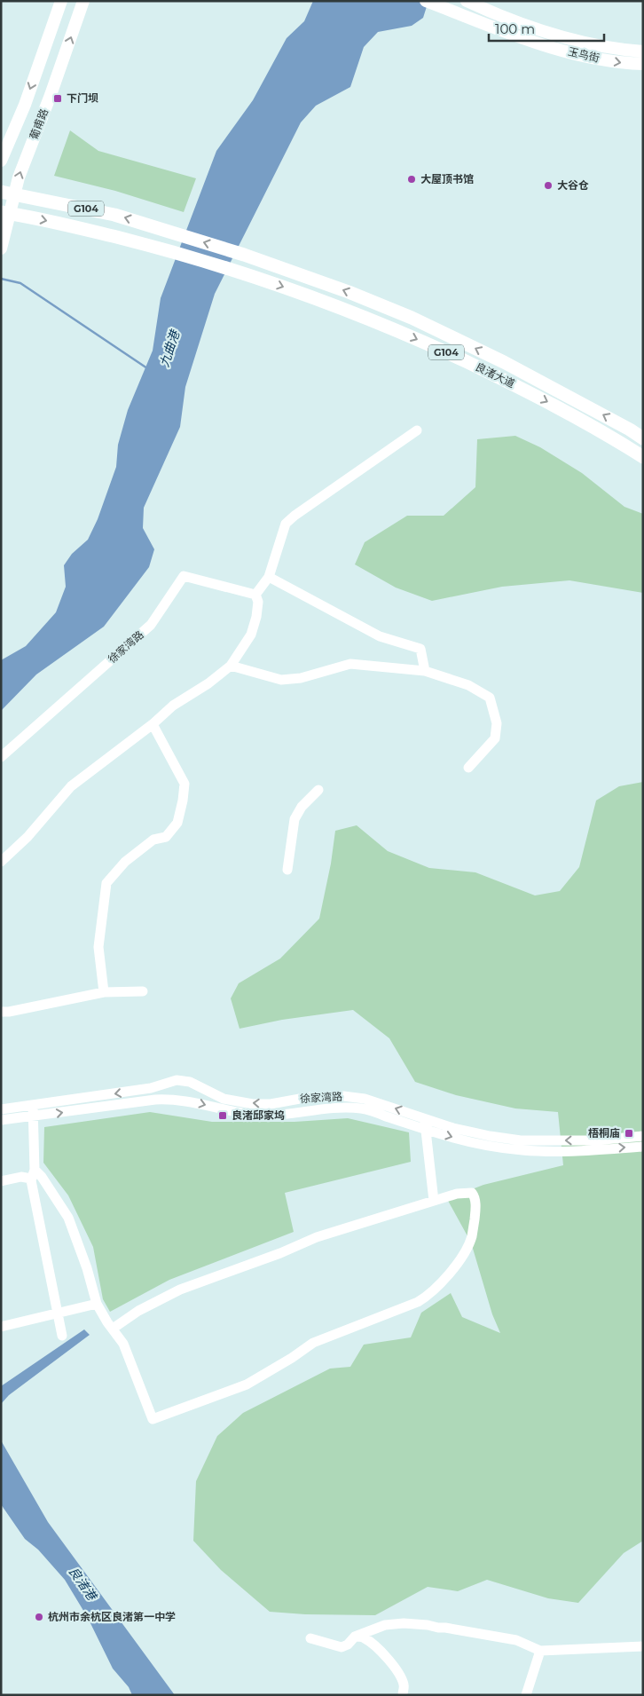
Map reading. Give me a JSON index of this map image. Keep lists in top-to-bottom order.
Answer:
{
  "streets": {
    "highway": ["G104", "良渚大道"],
    "main road": ["玉鸟街", "葡甫路"],
    "street": ["徐家湾路"]
  },
  "crossings": [
    ["葡甫路", "G104"],
    ["葡甫路", "良渚大道"],
    ["G104", "良渚大道"]
  ],
  "water": ["九曲港", "良渚港"],
  "places": {
    "transit": ["下门坝", "良渚邱家坞", "梧桐庙"],
    "other": ["大屋顶书馆", "大谷仓", "杭州市余杭区良渚第一中学"]
  },
  "scale_bar": "100 m"
}
